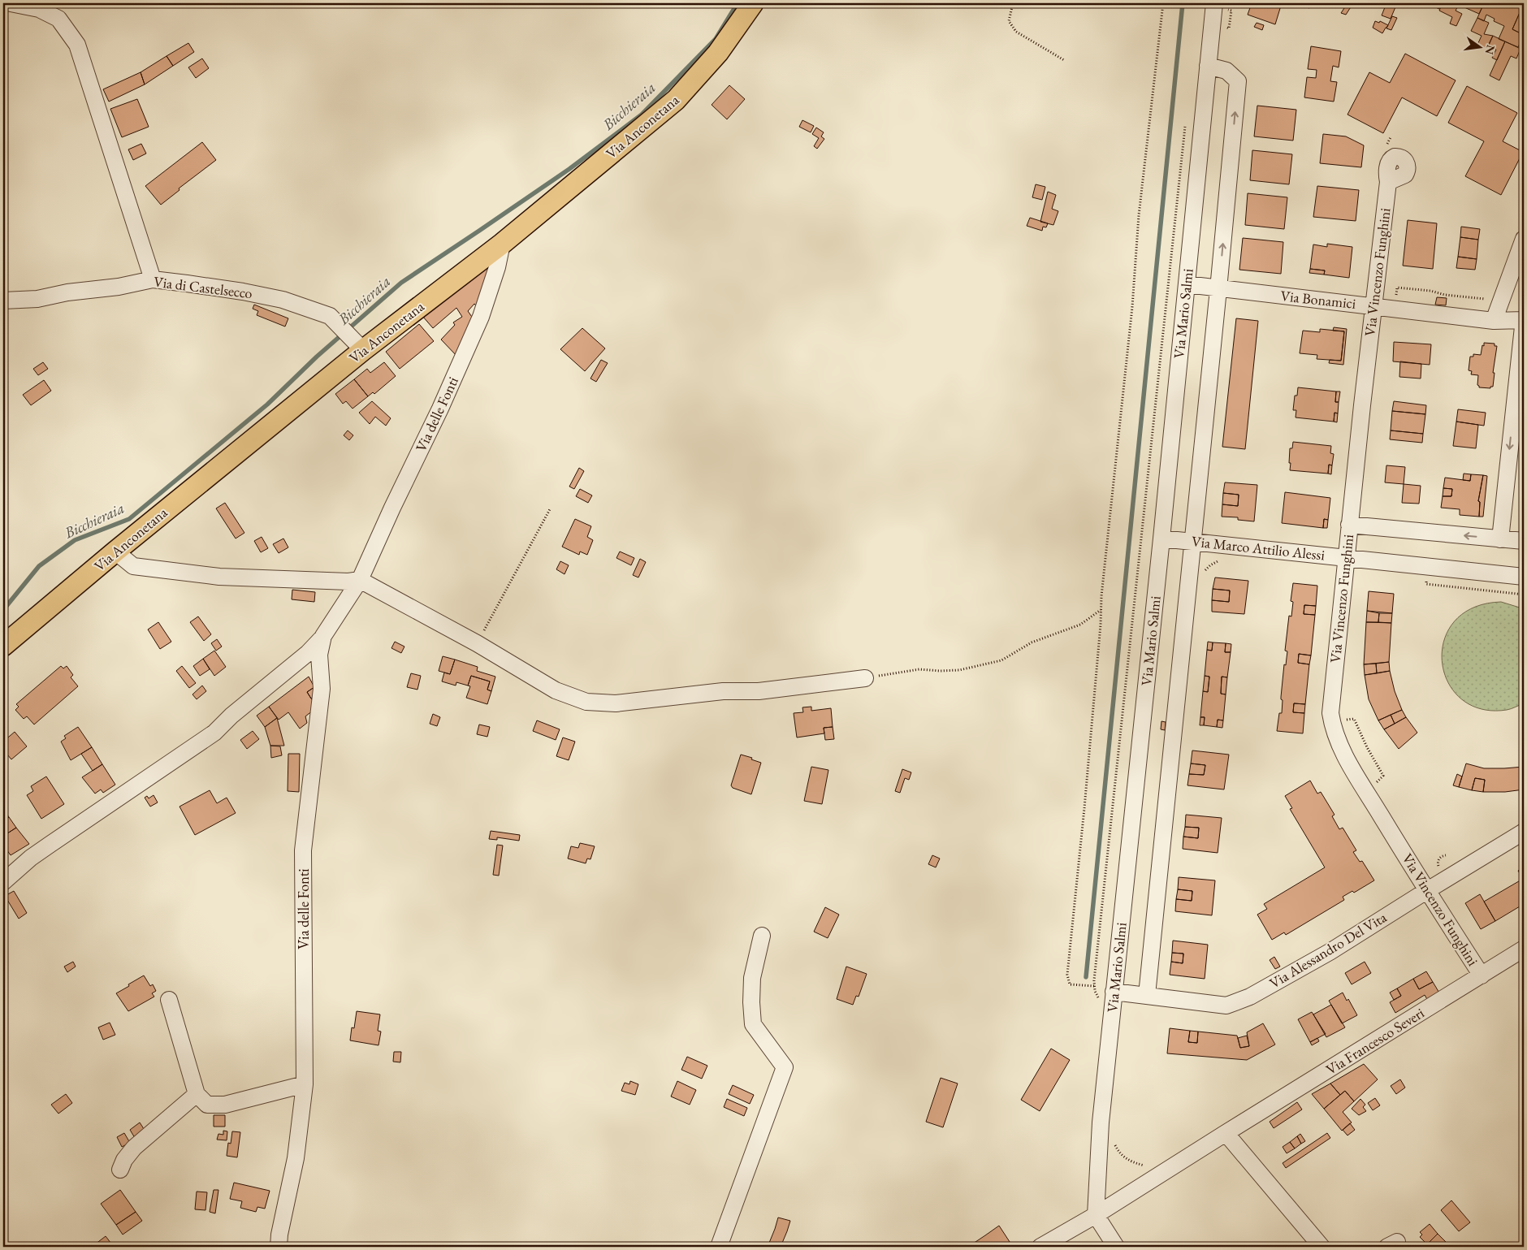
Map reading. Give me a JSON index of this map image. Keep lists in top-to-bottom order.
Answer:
{
  "streets": {
    "main road": ["Via Anconetana"],
    "street": [
      "Via Vincenzo Funghini",
      "Via di Castelsecco",
      "Via Bonamici",
      "Via Mario Salmi",
      "Via delle Fonti",
      "Via Marco Attilio Alessi",
      "Via Alessandro Del Vita",
      "Via Francesco Severi"
    ]
  },
  "crossings": [
    ["Via Anconetana", "Via di Castelsecco"],
    ["Via Anconetana", "Via delle Fonti"],
    ["Via Vincenzo Funghini", "Via Bonamici"],
    ["Via Vincenzo Funghini", "Via Marco Attilio Alessi"],
    ["Via Vincenzo Funghini", "Via Alessandro Del Vita"],
    ["Via Vincenzo Funghini", "Via Francesco Severi"],
    ["Via Bonamici", "Via Mario Salmi"],
    ["Via Mario Salmi", "Via Marco Attilio Alessi"],
    ["Via Mario Salmi", "Via Alessandro Del Vita"],
    ["Via Mario Salmi", "Via Francesco Severi"]
  ],
  "one_way": ["Via Bonamici"],
  "water": ["Bicchieraia"],
  "north": "right"
}
